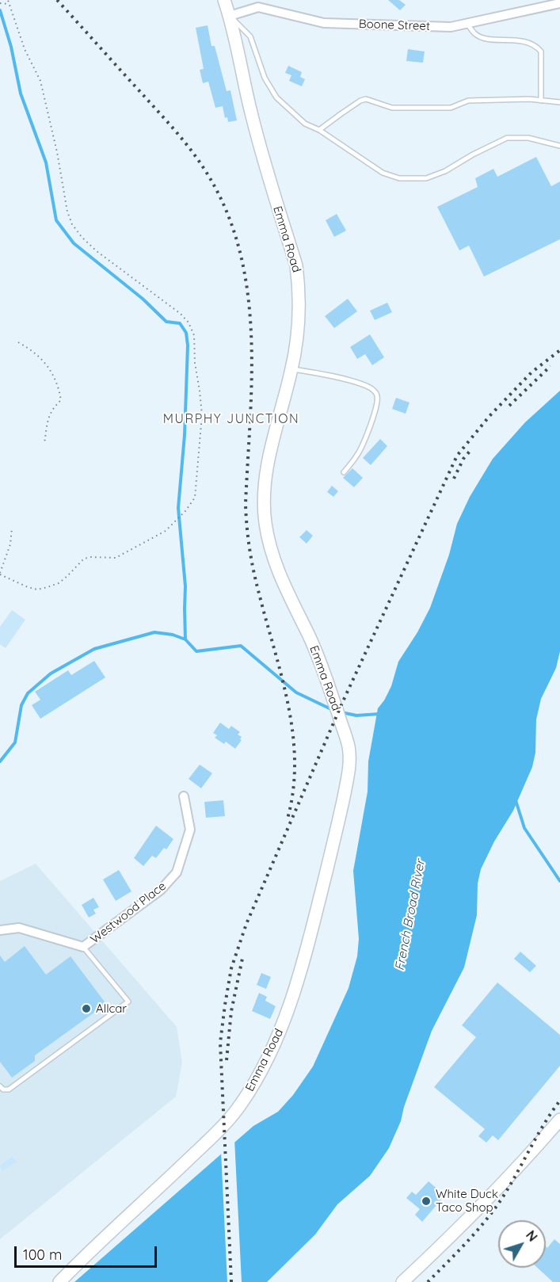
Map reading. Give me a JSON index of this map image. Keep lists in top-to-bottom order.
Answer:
{
  "streets": {
    "street": ["Boone Street", "Emma Road", "Westwood Place"]
  },
  "crossings": [
    ["Boone Street", "Emma Road"]
  ],
  "districts": ["MURPHY JUNCTION"],
  "water": ["French Broad River"],
  "places": ["Allcar", "White Duck Taco Shop"],
  "scale_bar": "100 m",
  "north": "top right"
}
